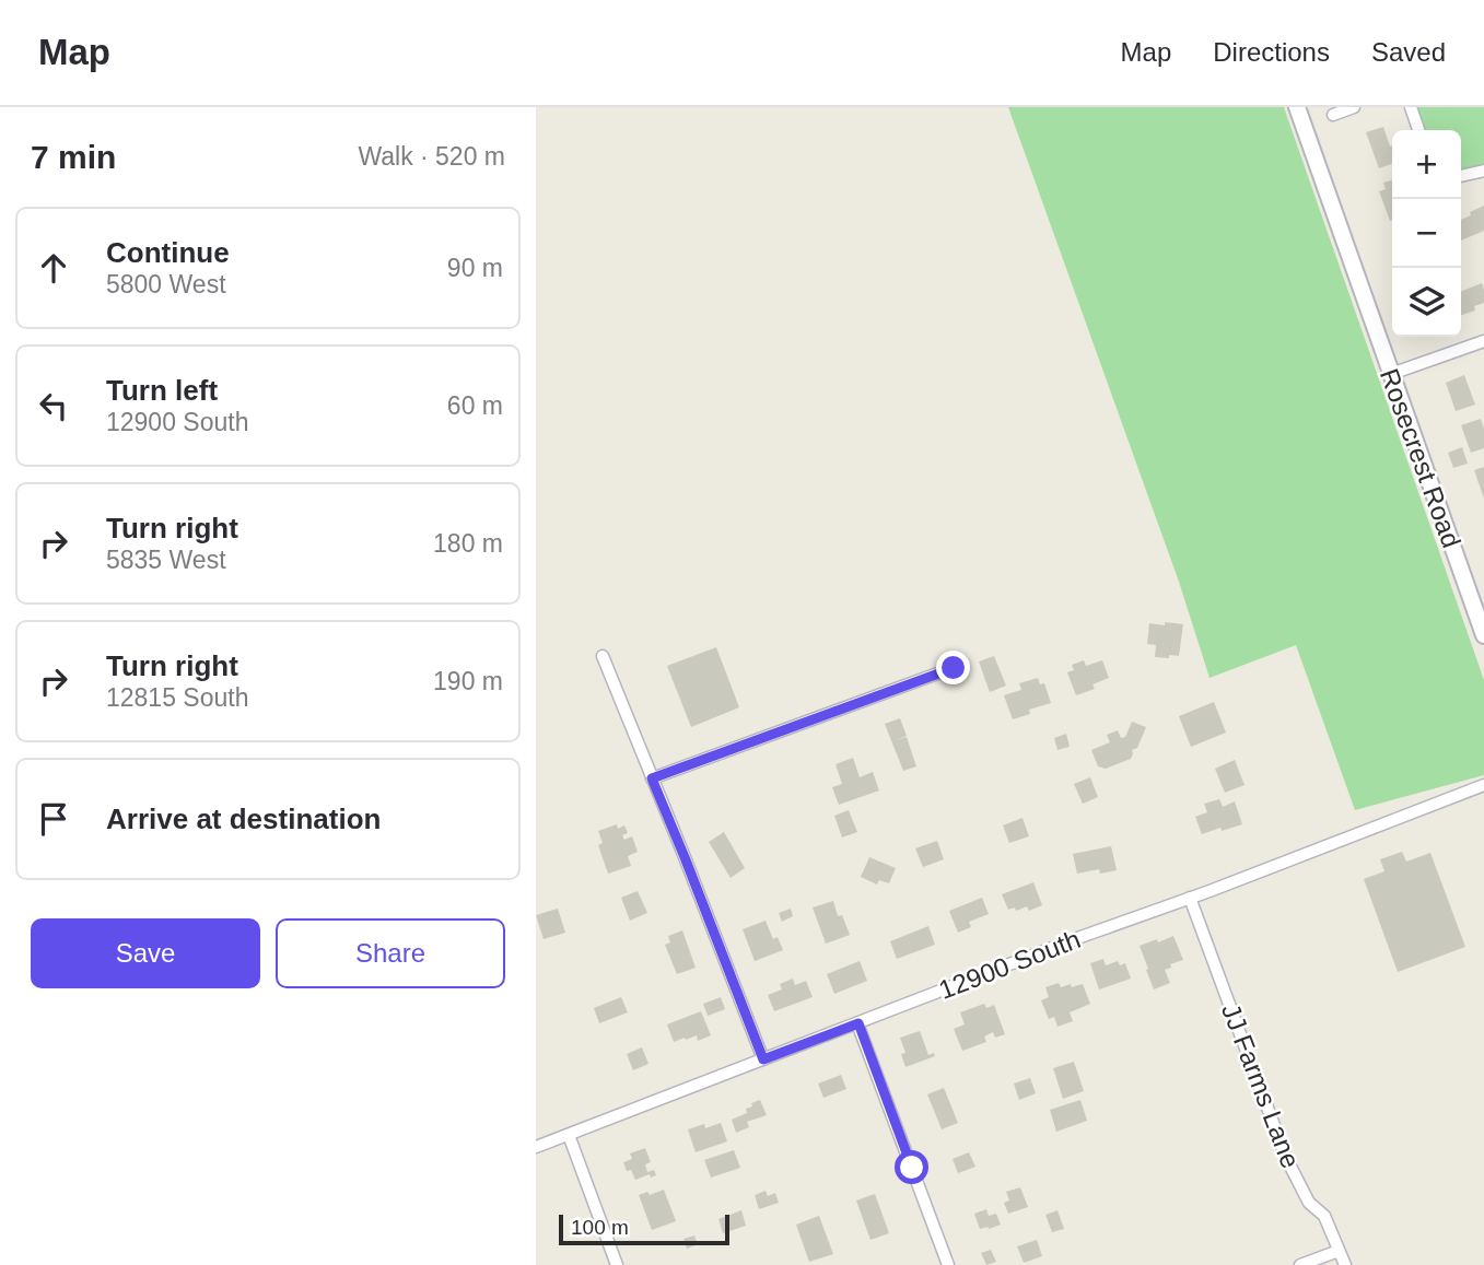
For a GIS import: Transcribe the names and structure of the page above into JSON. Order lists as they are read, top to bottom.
{
  "streets": {
    "main road": ["Rosecrest Road"],
    "street": ["12900 South", "JJ Farms Lane"]
  },
  "crossings": [
    ["12900 South", "JJ Farms Lane"]
  ],
  "scale_bar": "100 m",
  "page": {
    "header": "Map",
    "nav": ["Map", "Directions", "Saved"],
    "heading": ["7 min", "Walk · 520 m"],
    "map_buttons": ["+", "−"],
    "list": [
      ["Continue", "5800 West", "90 m"],
      ["Turn left", "12900 South", "60 m"],
      ["Turn right", "5835 West", "180 m"],
      ["Turn right", "12815 South", "190 m"],
      "Arrive at destination"
    ],
    "buttons": ["Save", "Share"],
    "scale": "100 m"
  }
}
